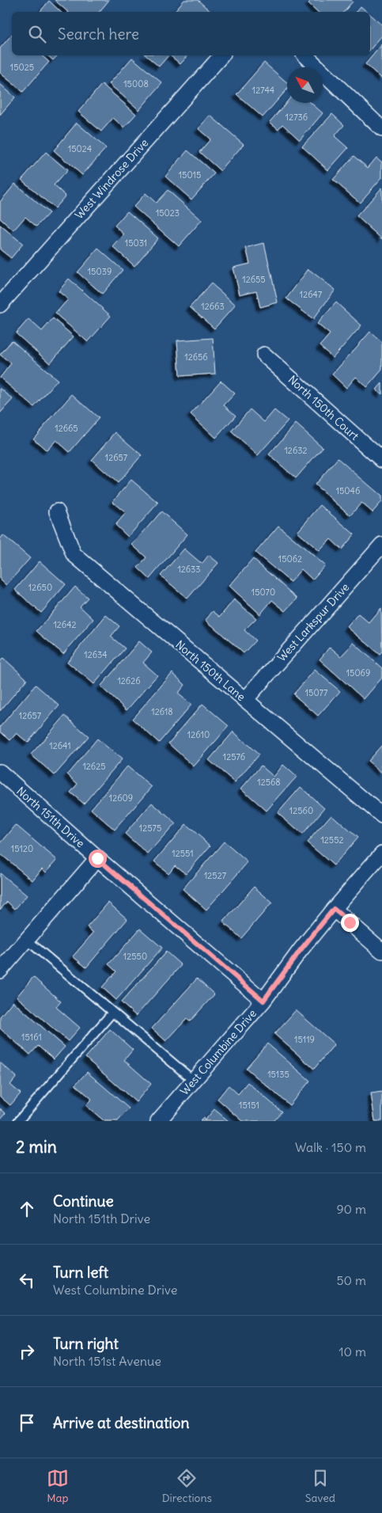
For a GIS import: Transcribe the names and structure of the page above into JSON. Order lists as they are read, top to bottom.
{
  "streets": {
    "street": [
      "West Windrose Drive",
      "North 150th Court",
      "West Larkspur Drive",
      "North 150th Lane",
      "North 151th Drive",
      "West Columbine Drive"
    ]
  },
  "crossings": [
    ["West Larkspur Drive", "North 150th Lane"],
    ["North 151th Drive", "West Columbine Drive"]
  ],
  "house_numbers": [
    "15025",
    "15008",
    "12744",
    "12736",
    "15024",
    "15015",
    "15023",
    "15031",
    "15039",
    "12655",
    "12647",
    "12663",
    "12656",
    "12665",
    "12632",
    "12657",
    "15046",
    "15062",
    "12633",
    "12650",
    "15070",
    "12642",
    "12634",
    "15069",
    "12626",
    "15077",
    "12618",
    "12657",
    "12610",
    "12641",
    "12576",
    "12625",
    "12568",
    "12609",
    "12560",
    "12575",
    "12552",
    "15120",
    "12551",
    "12527",
    "12550",
    "15161",
    "15119",
    "15135",
    "15151"
  ],
  "north": "top left",
  "page": {
    "search": "Search here",
    "heading": ["2 min", "Walk · 150 m"],
    "list": [
      ["Continue", "North 151th Drive", "90 m"],
      ["Turn left", "West Columbine Drive", "50 m"],
      ["Turn right", "North 151st Avenue", "10 m"],
      "Arrive at destination"
    ],
    "nav": ["Map", "Directions", "Saved"]
  }
}
